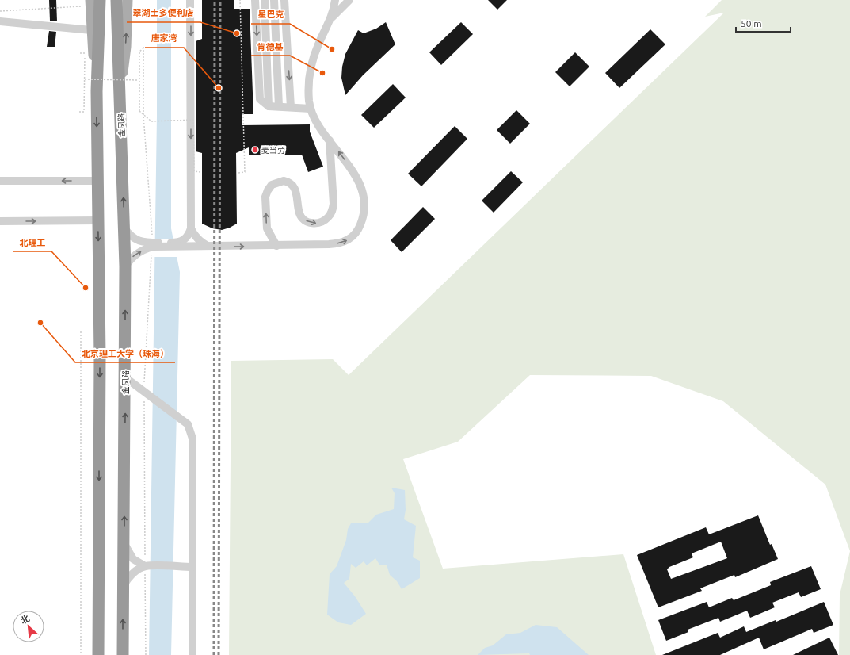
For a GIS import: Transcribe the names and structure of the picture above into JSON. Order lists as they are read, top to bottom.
{
  "streets": {
    "highway": ["金凤路"]
  },
  "places": [
    "翠湖士多便利店",
    "星巴克",
    "肯德基",
    "唐家湾",
    "麦当劳",
    "北理工",
    "北京理工大学（珠海）"
  ],
  "scale_bar": "50 m",
  "north": "top left"
}
